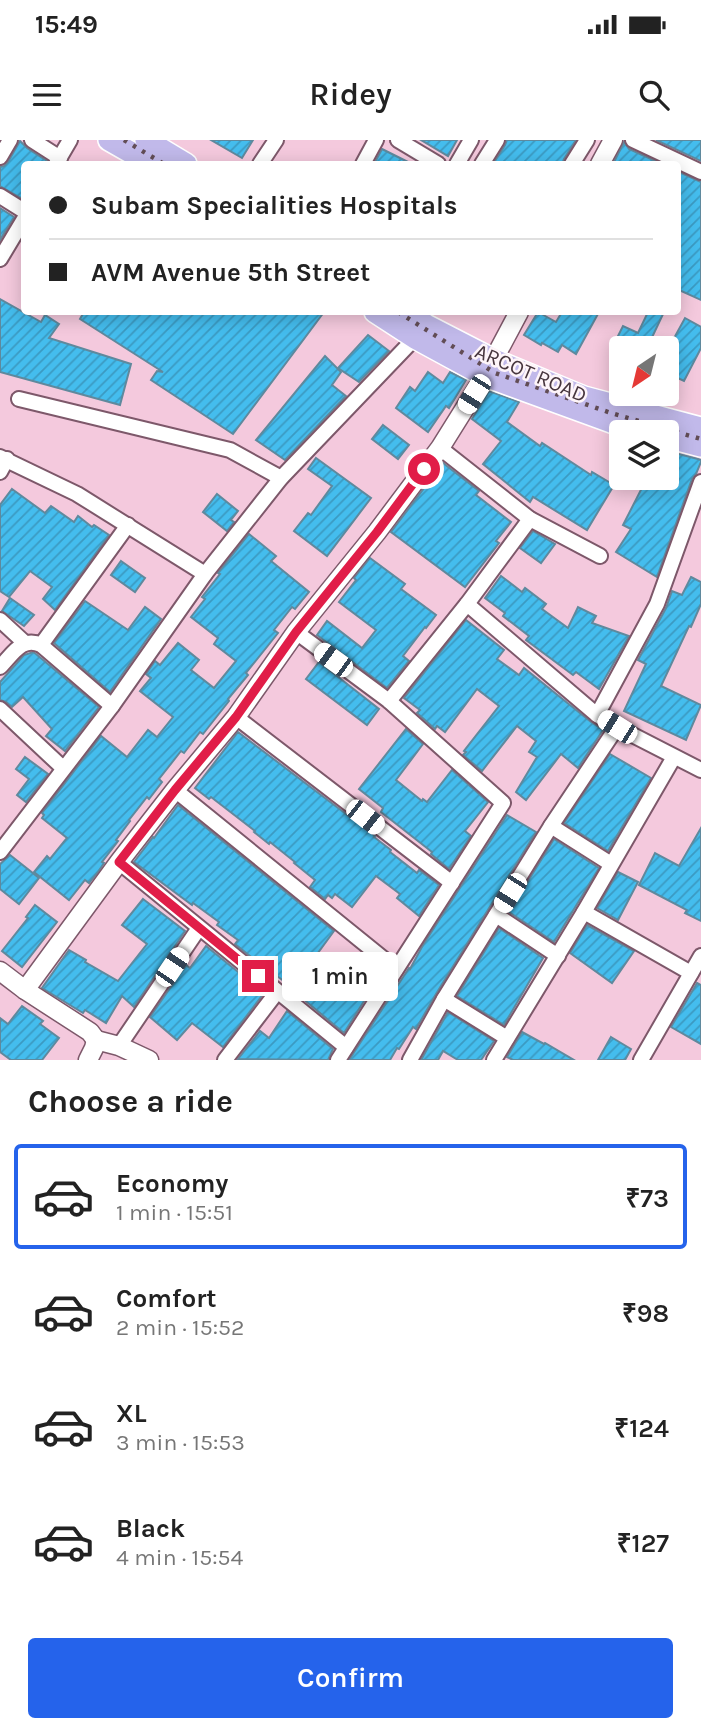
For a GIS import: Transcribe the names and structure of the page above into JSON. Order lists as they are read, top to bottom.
{
  "streets": {
    "main road": ["ARCOT ROAD"]
  },
  "north": "bottom left",
  "page": {
    "status": "15:49",
    "header": "Ridey",
    "banner": ["Subam Specialities Hospitals", "AVM Avenue 5th Street"],
    "bubble": "1 min",
    "heading": "Choose a ride",
    "list": [
      {
        "name": "Economy",
        "note": "1 min · 15:51",
        "value": "₹73"
      },
      {
        "name": "Comfort",
        "note": "2 min · 15:52",
        "value": "₹98"
      },
      {
        "name": "XL",
        "note": "3 min · 15:53",
        "value": "₹124"
      },
      {
        "name": "Black",
        "note": "4 min · 15:54",
        "value": "₹127"
      }
    ],
    "buttons": "Confirm"
  }
}
